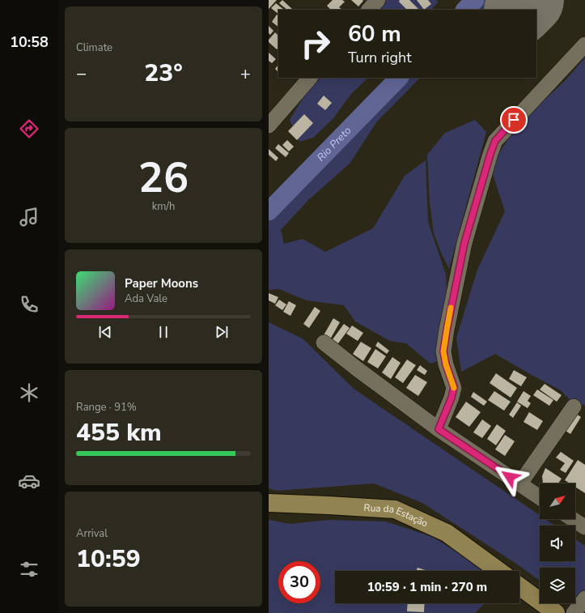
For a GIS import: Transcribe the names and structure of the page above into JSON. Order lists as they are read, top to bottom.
{
  "streets": {
    "main road": ["Rua da Estação"]
  },
  "water": ["Rio Preto"],
  "north": "top right",
  "page": {
    "tabs": "10:58",
    "tile": [
      "Climate",
      ["26", "km/h"],
      ["Range · 91%", "455 km"],
      ["Arrival", "10:59"]
    ],
    "turn": ["60 m", "Turn right"],
    "heat": ["−", "23°", "+"],
    "song": ["Paper Moons", "Ada Vale"],
    "limit": "30",
    "trip": "10:59 · 1 min · 270 m"
  }
}
